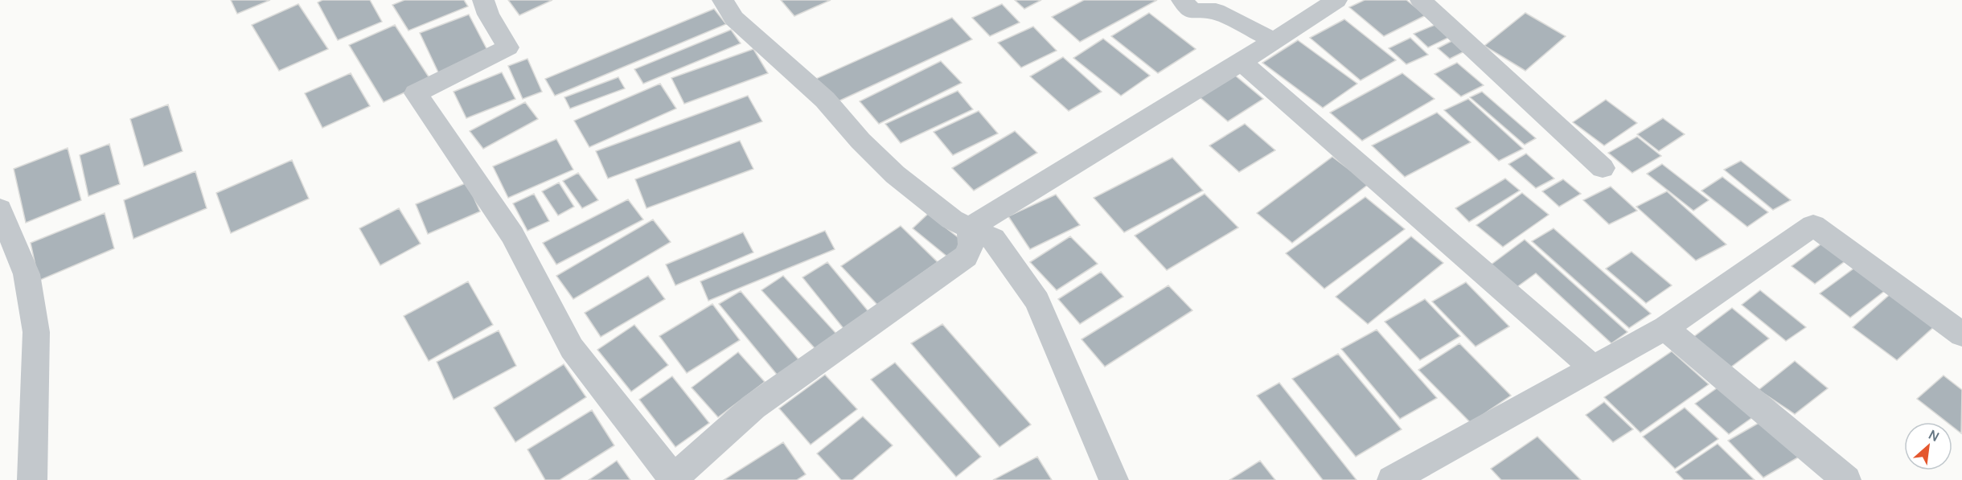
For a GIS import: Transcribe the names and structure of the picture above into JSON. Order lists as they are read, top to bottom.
{
  "north": "top right"
}
